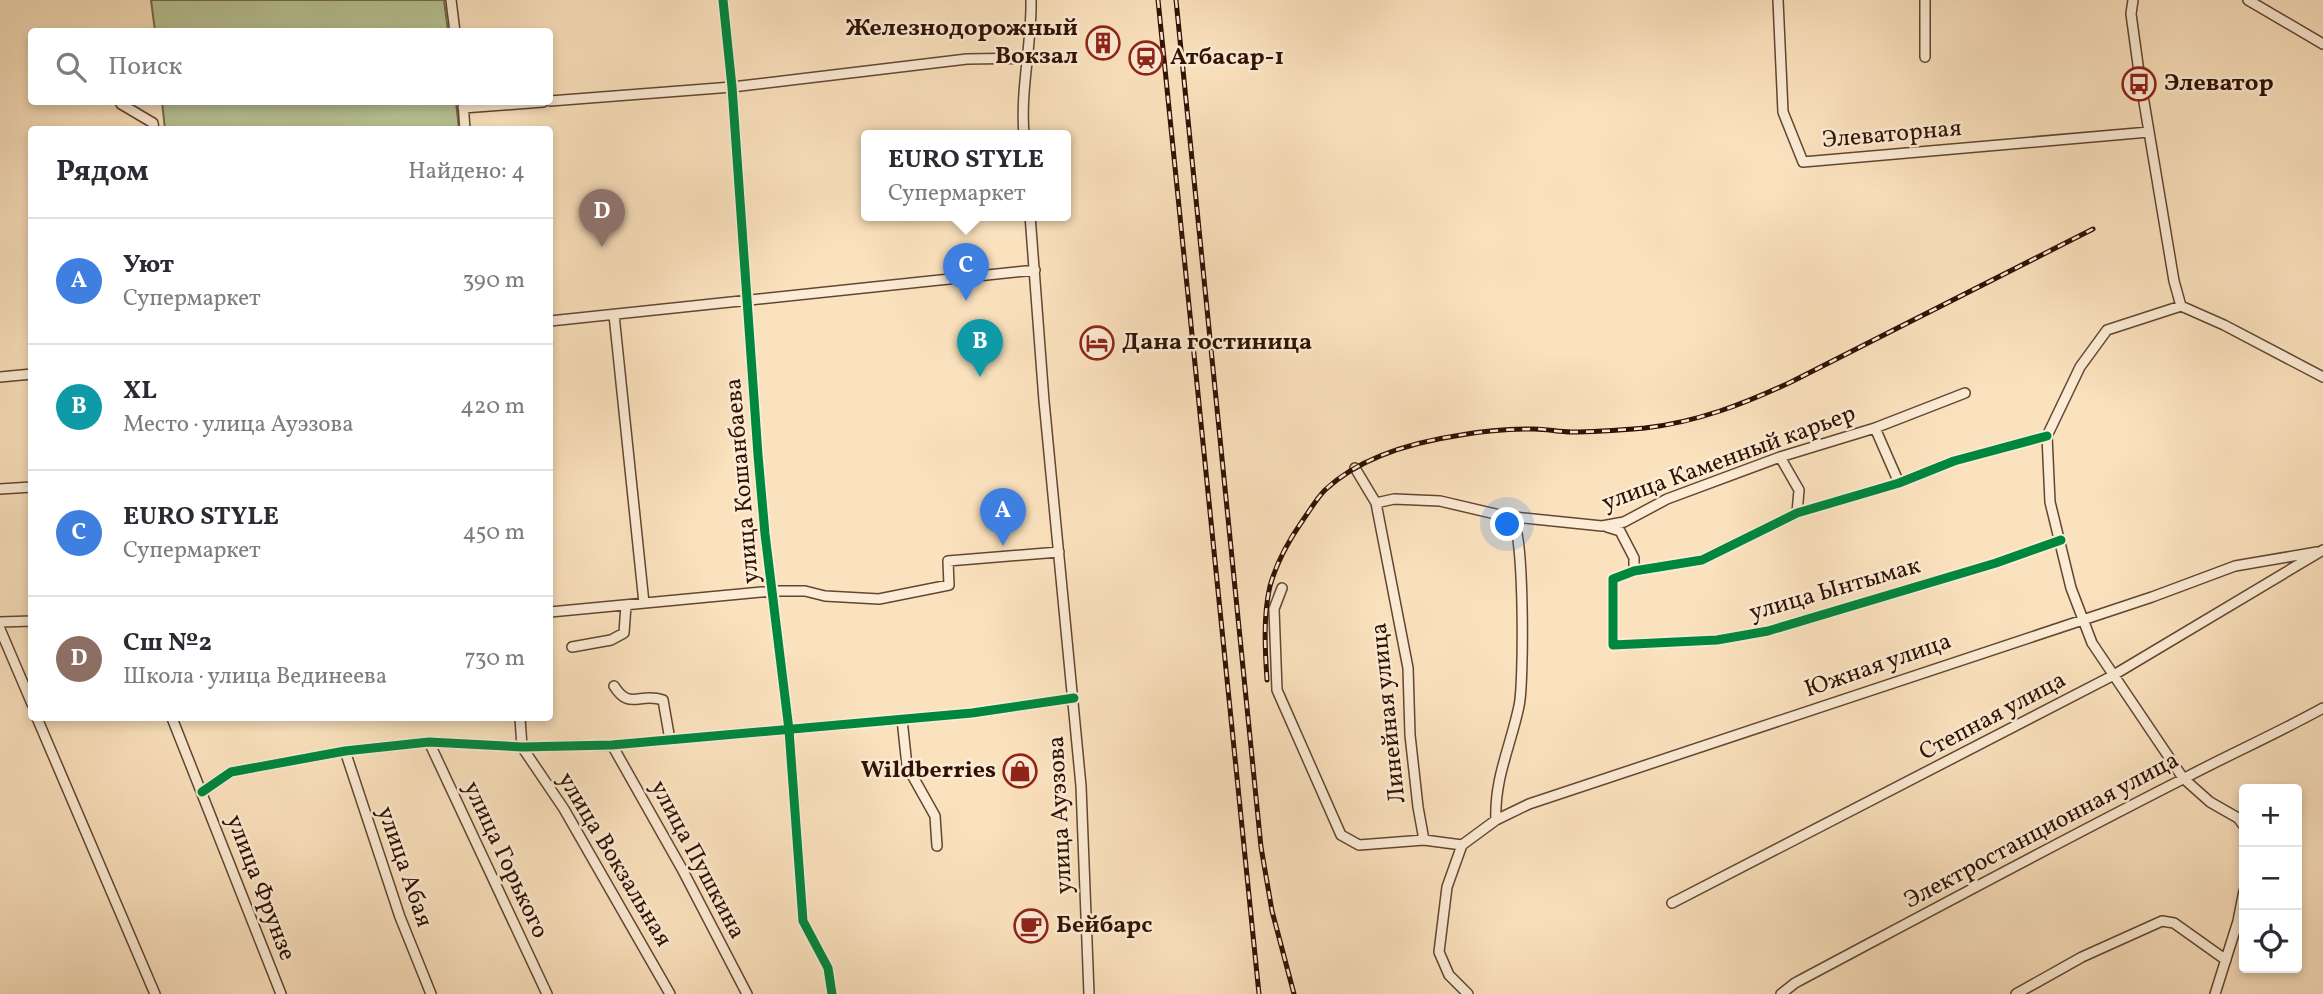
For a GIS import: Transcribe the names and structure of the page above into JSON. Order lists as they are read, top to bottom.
{
  "streets": {
    "street": [
      "Элеваторная",
      "улица Каменный карьер",
      "улица Кошанбаева",
      "улица Ынтымак",
      "Южная улица",
      "Линейная улица",
      "Степная улица",
      "улица Ауэзова",
      "Электростанционная улица",
      "улица Горького",
      "улица Вокзальная",
      "улица Пушкина",
      "улица Абая",
      "улица Фрунзе"
    ]
  },
  "crossings": [
    ["улица Каменный карьер", "Линейная улица"],
    ["Южная улица", "Степная улица"]
  ],
  "places": {
    "building": ["Железнодорожный Вокзал"],
    "station": ["Атбасар-1"],
    "bus stop": ["Элеватор"],
    "hotel": ["Дана гостиница"],
    "shop": ["Wildberries"],
    "cafe": ["Бейбарс"]
  },
  "page": {
    "search": "Поиск",
    "heading": ["Рядом", "Найдено: 4"],
    "popup": ["EURO STYLE", "Супермаркет"],
    "pins": [
      "D",
      "C",
      "B",
      "A"
    ],
    "list": [
      {
        "mark": "A",
        "name": "Уют",
        "note": "Супермаркет",
        "value": "390 m"
      },
      {
        "mark": "B",
        "name": "XL",
        "note": "Место · улица Ауэзова",
        "value": "420 m"
      },
      {
        "mark": "C",
        "name": "EURO STYLE",
        "note": "Супермаркет",
        "value": "450 m"
      },
      {
        "mark": "D",
        "name": "Сш №2",
        "note": "Школа · улица Вединеева",
        "value": "730 m"
      }
    ],
    "map_buttons": ["+", "−"]
  }
}
